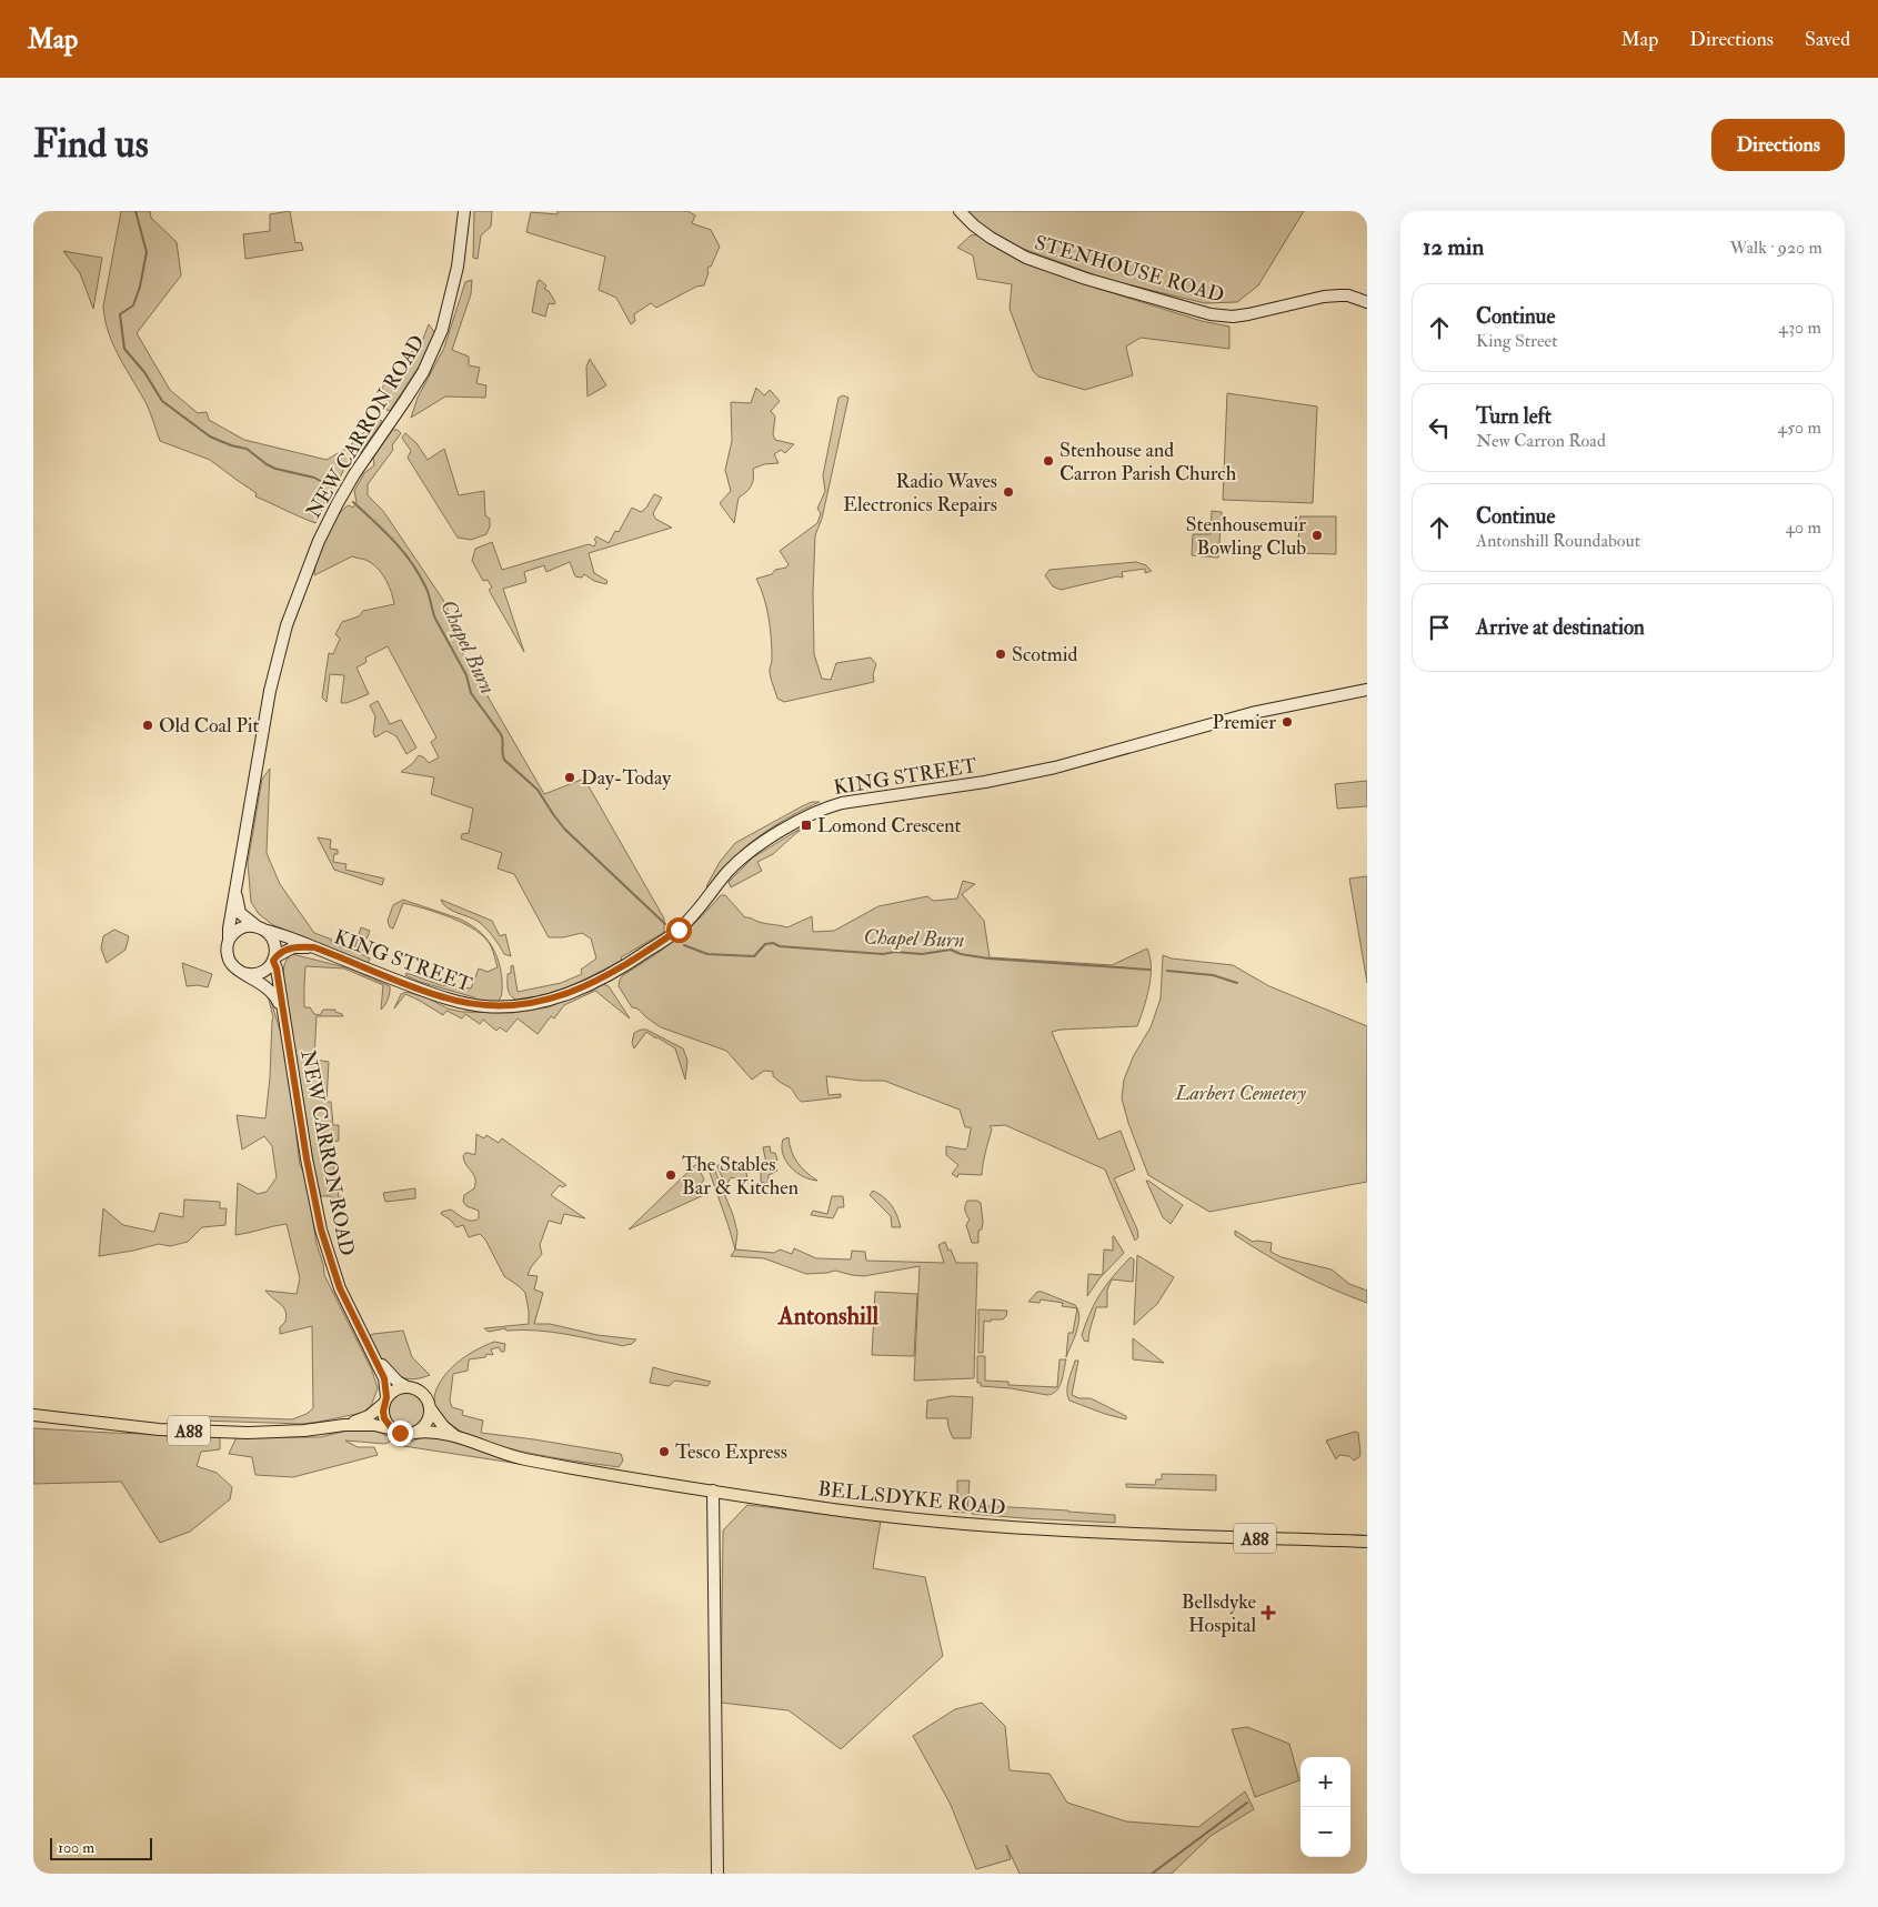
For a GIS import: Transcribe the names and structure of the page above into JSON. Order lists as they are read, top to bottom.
{
  "streets": {
    "main road": [
      "STENHOUSE ROAD",
      "NEW CARRON ROAD",
      "KING STREET",
      "A88",
      "BELLSDYKE ROAD"
    ]
  },
  "crossings": [
    ["NEW CARRON ROAD", "KING STREET"],
    ["NEW CARRON ROAD", "A88"],
    ["NEW CARRON ROAD", "BELLSDYKE ROAD"],
    ["A88", "BELLSDYKE ROAD"]
  ],
  "districts": ["Antonshill"],
  "water": ["Chapel Burn"],
  "parks": ["Larbert Cemetery"],
  "places": {
    "other": [
      "Stenhouse and Carron Parish Church",
      "Radio Waves Electronics Repairs",
      "Stenhousemuir Bowling Club",
      "Scotmid",
      "Premier",
      "Old Coal Pit",
      "Day-Today",
      "The Stables Bar & Kitchen",
      "Tesco Express"
    ],
    "transit": ["Lomond Crescent"],
    "health": ["Bellsdyke Hospital"]
  },
  "scale_bar": "100 m",
  "page": {
    "header": "Map",
    "nav": ["Map", "Directions", "Saved"],
    "buttons": "Directions",
    "title": "Find us",
    "heading": ["12 min", "Walk · 920 m"],
    "list": [
      ["Continue", "King Street", "430 m"],
      ["Turn left", "New Carron Road", "450 m"],
      ["Continue", "Antonshill Roundabout", "40 m"],
      "Arrive at destination"
    ],
    "map_buttons": ["+", "−"],
    "scale": "100 m"
  }
}
